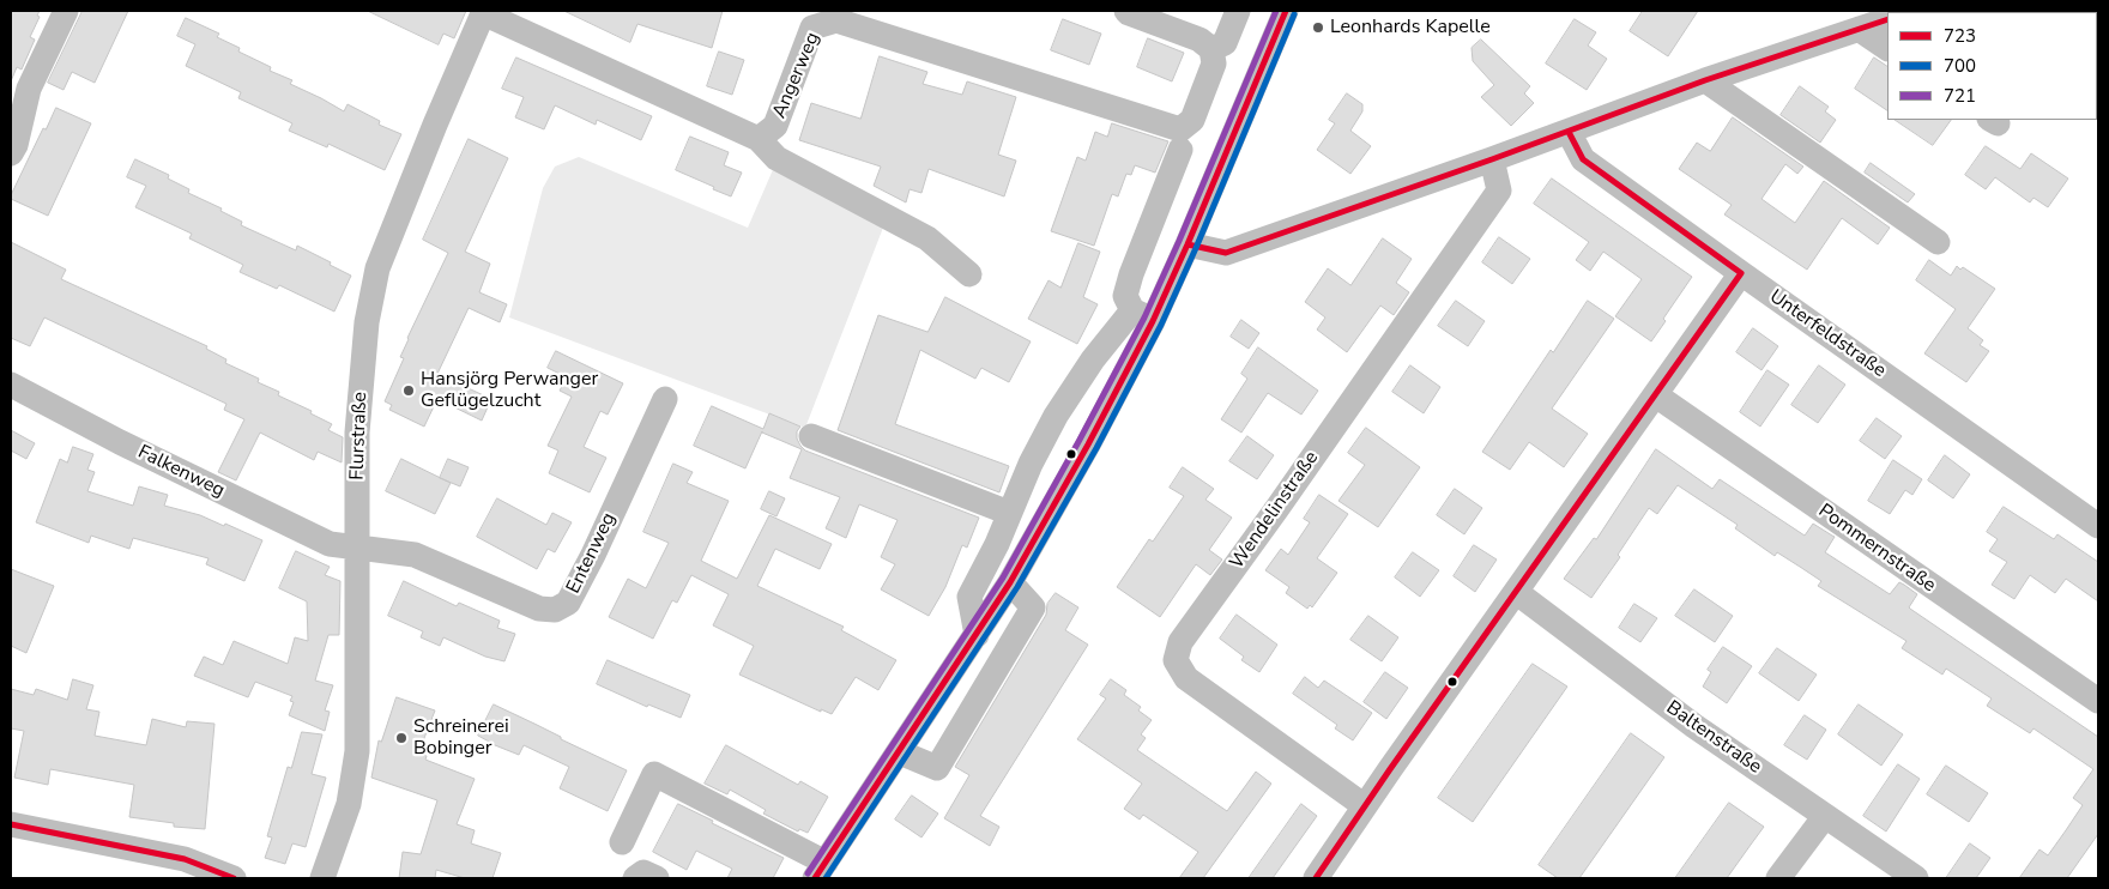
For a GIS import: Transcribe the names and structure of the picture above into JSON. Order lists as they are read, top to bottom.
{
  "streets": {
    "street": [
      "Angerweg",
      "Unterfeldstraße",
      "Flurstraße",
      "Falkenweg",
      "Wendelinstraße",
      "Pommernstraße",
      "Entenweg",
      "Baltenstraße"
    ]
  },
  "crossings": [
    ["Angerweg", "Flurstraße"],
    ["Flurstraße", "Falkenweg"],
    ["Flurstraße", "Entenweg"],
    ["Falkenweg", "Entenweg"]
  ],
  "places": ["Leonhards Kapelle", "Hansjörg Perwanger Geflügelzucht", "Schreinerei Bobinger"],
  "lines": ["transit line 723", "transit line 721", "transit line 700"],
  "legend": ["723", "700", "721"]
}
